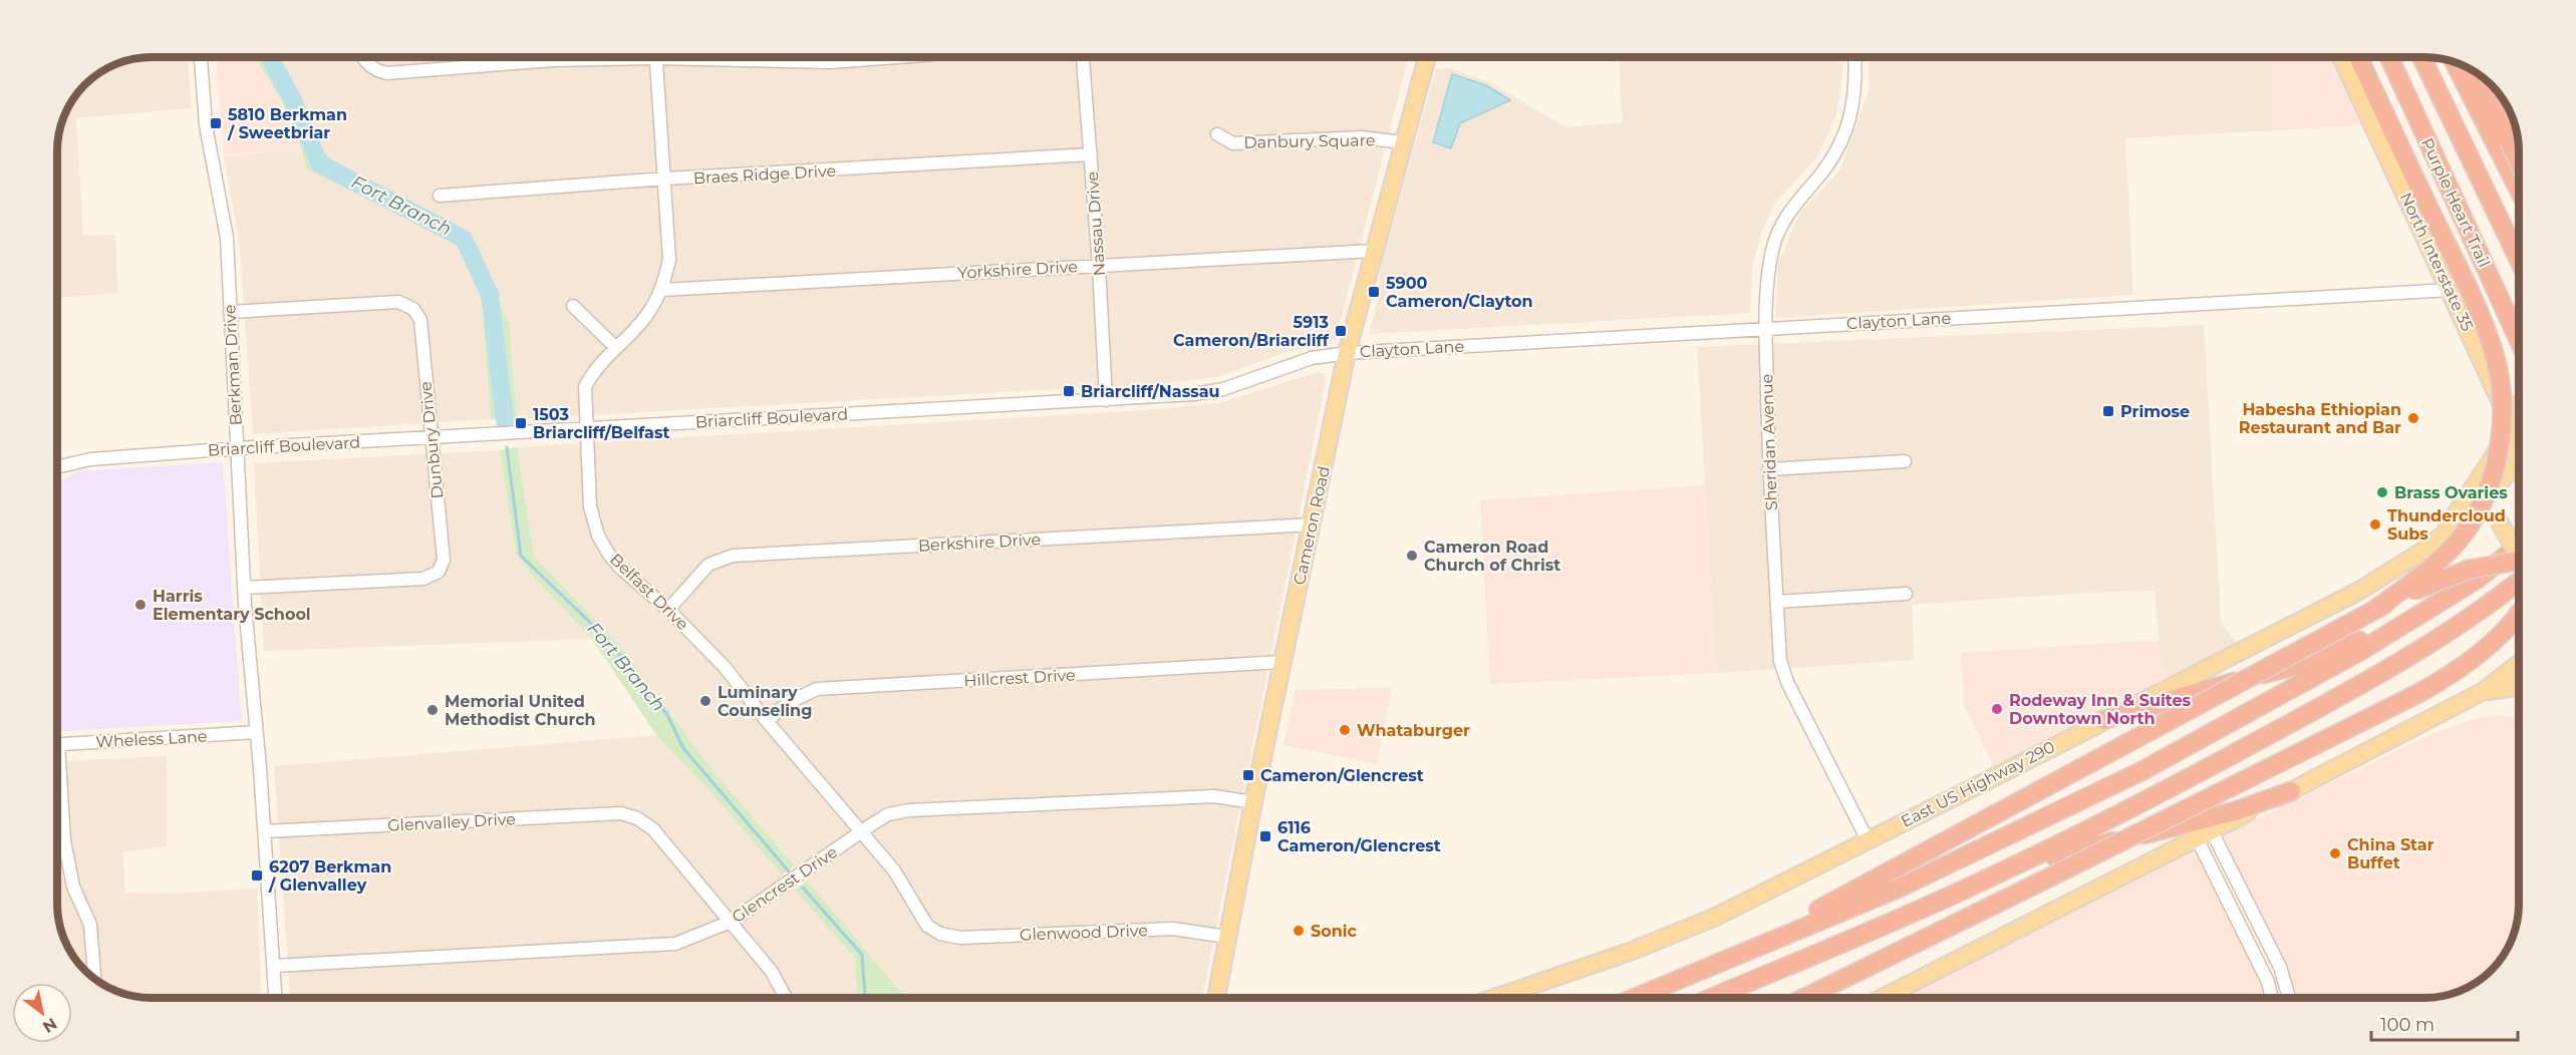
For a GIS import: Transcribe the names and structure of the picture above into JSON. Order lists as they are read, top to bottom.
{
  "streets": {
    "highway": ["Purple Heart Trail"],
    "main road": ["North Interstate 35", "Cameron Road", "East US Highway 290"],
    "street": [
      "Danbury Square",
      "Braes Ridge Drive",
      "Nassau Drive",
      "Yorkshire Drive",
      "Clayton Lane",
      "Berkman Drive",
      "Briarcliff Boulevard",
      "Dunbury Drive",
      "Sheridan Avenue",
      "Berkshire Drive",
      "Belfast Drive",
      "Hillcrest Drive",
      "Wheless Lane",
      "Glenvalley Drive",
      "Glencrest Drive",
      "Glenwood Drive"
    ]
  },
  "crossings": [
    ["Danbury Square", "Cameron Road"],
    ["Braes Ridge Drive", "Nassau Drive"],
    ["Braes Ridge Drive", "Belfast Drive"],
    ["Nassau Drive", "Yorkshire Drive"],
    ["Nassau Drive", "Briarcliff Boulevard"],
    ["North Interstate 35", "Clayton Lane"],
    ["Yorkshire Drive", "Cameron Road"],
    ["Yorkshire Drive", "Belfast Drive"],
    ["Clayton Lane", "Briarcliff Boulevard"],
    ["Clayton Lane", "Sheridan Avenue"],
    ["Clayton Lane", "Cameron Road"],
    ["Berkman Drive", "Briarcliff Boulevard"],
    ["Berkman Drive", "Dunbury Drive"],
    ["Berkman Drive", "Wheless Lane"],
    ["Berkman Drive", "Glenvalley Drive"],
    ["Berkman Drive", "Glencrest Drive"],
    ["Briarcliff Boulevard", "Dunbury Drive"],
    ["Briarcliff Boulevard", "Cameron Road"],
    ["Briarcliff Boulevard", "Belfast Drive"],
    ["Sheridan Avenue", "East US Highway 290"],
    ["Cameron Road", "Berkshire Drive"],
    ["Cameron Road", "Hillcrest Drive"],
    ["Cameron Road", "Glencrest Drive"],
    ["Cameron Road", "Glenwood Drive"],
    ["Berkshire Drive", "Belfast Drive"],
    ["Belfast Drive", "Hillcrest Drive"],
    ["Belfast Drive", "Glencrest Drive"],
    ["Belfast Drive", "Glenwood Drive"],
    ["Glenvalley Drive", "Glencrest Drive"]
  ],
  "water": ["Fort Branch"],
  "places": {
    "transit": [
      "5810 Berkman / Sweetbriar",
      "5900 Cameron/Clayton",
      "5913 Cameron/Briarcliff",
      "Briarcliff/Nassau",
      "Primose",
      "1503 Briarcliff/Belfast",
      "Cameron/Glencrest",
      "6116 Cameron/Glencrest",
      "6207 Berkman / Glenvalley"
    ],
    "other": [
      "Habesha Ethiopian Restaurant and Bar",
      "Brass Ovaries",
      "Thundercloud Subs",
      "Cameron Road Church of Christ",
      "Harris Elementary School",
      "Luminary Counseling",
      "Rodeway Inn & Suites Downtown North",
      "Memorial United Methodist Church",
      "Whataburger",
      "China Star Buffet",
      "Sonic"
    ]
  },
  "scale_bar": "100 m",
  "north": "bottom right"
}
